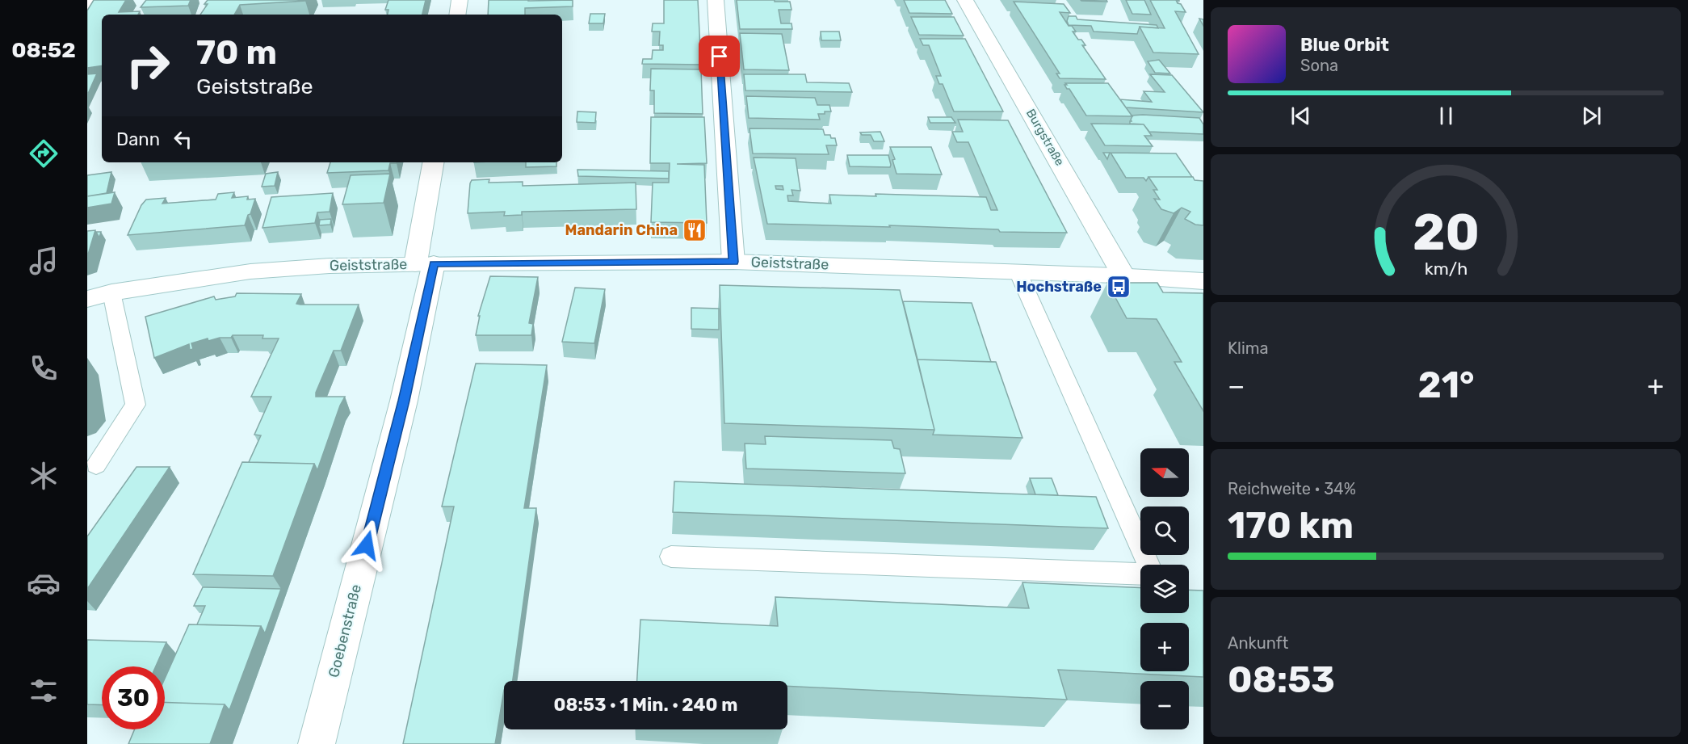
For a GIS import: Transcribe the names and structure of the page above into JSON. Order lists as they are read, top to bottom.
{
  "streets": {
    "street": ["Burgstraße", "Geiststraße", "Goebenstraße"]
  },
  "crossings": [
    ["Burgstraße", "Geiststraße"],
    ["Geiststraße", "Goebenstraße"]
  ],
  "places": {
    "restaurant": ["Mandarin China"],
    "bus stop": ["Hochstraße"]
  },
  "north": "left",
  "page": {
    "tabs": "08:52",
    "turn": ["70 m", "Geiststraße"],
    "song": ["Blue Orbit", "Sona"],
    "then": "Dann",
    "tile": [
      "Klima",
      ["Reichweite · 34%", "170 km"],
      ["Ankunft", "08:53"]
    ],
    "heat": ["−", "21°", "+"],
    "map_buttons": ["+", "−"],
    "limit": "30",
    "trip": "08:53 · 1 Min. · 240 m",
    "gauge": ["20", "km/h"]
  }
}
